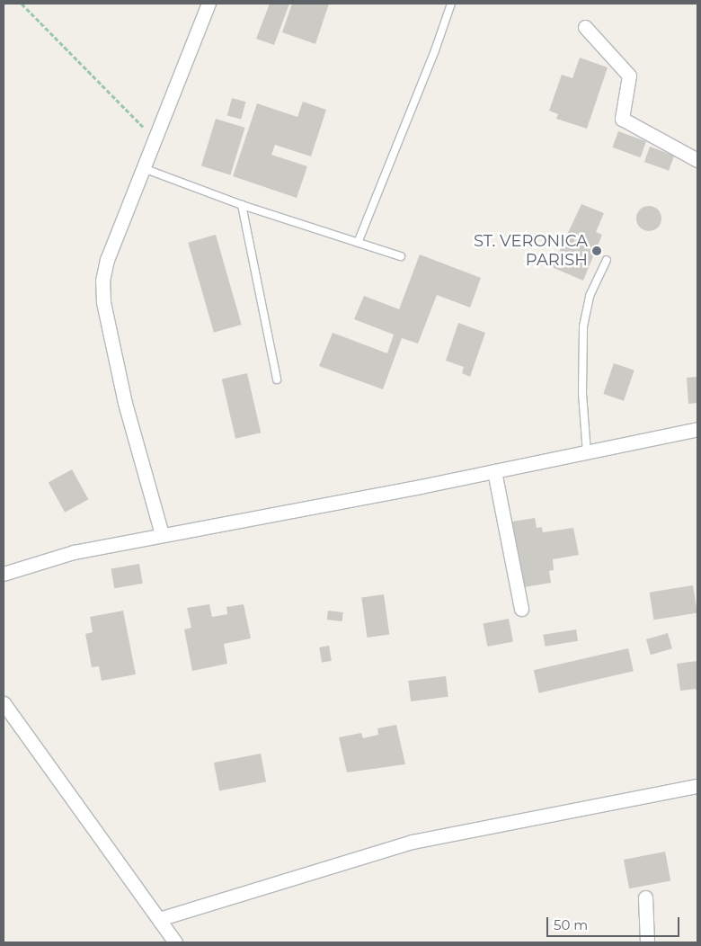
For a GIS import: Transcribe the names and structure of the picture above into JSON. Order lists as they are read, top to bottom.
{
  "places": ["ST. VERONICA PARISH"],
  "scale_bar": "50 m"
}
